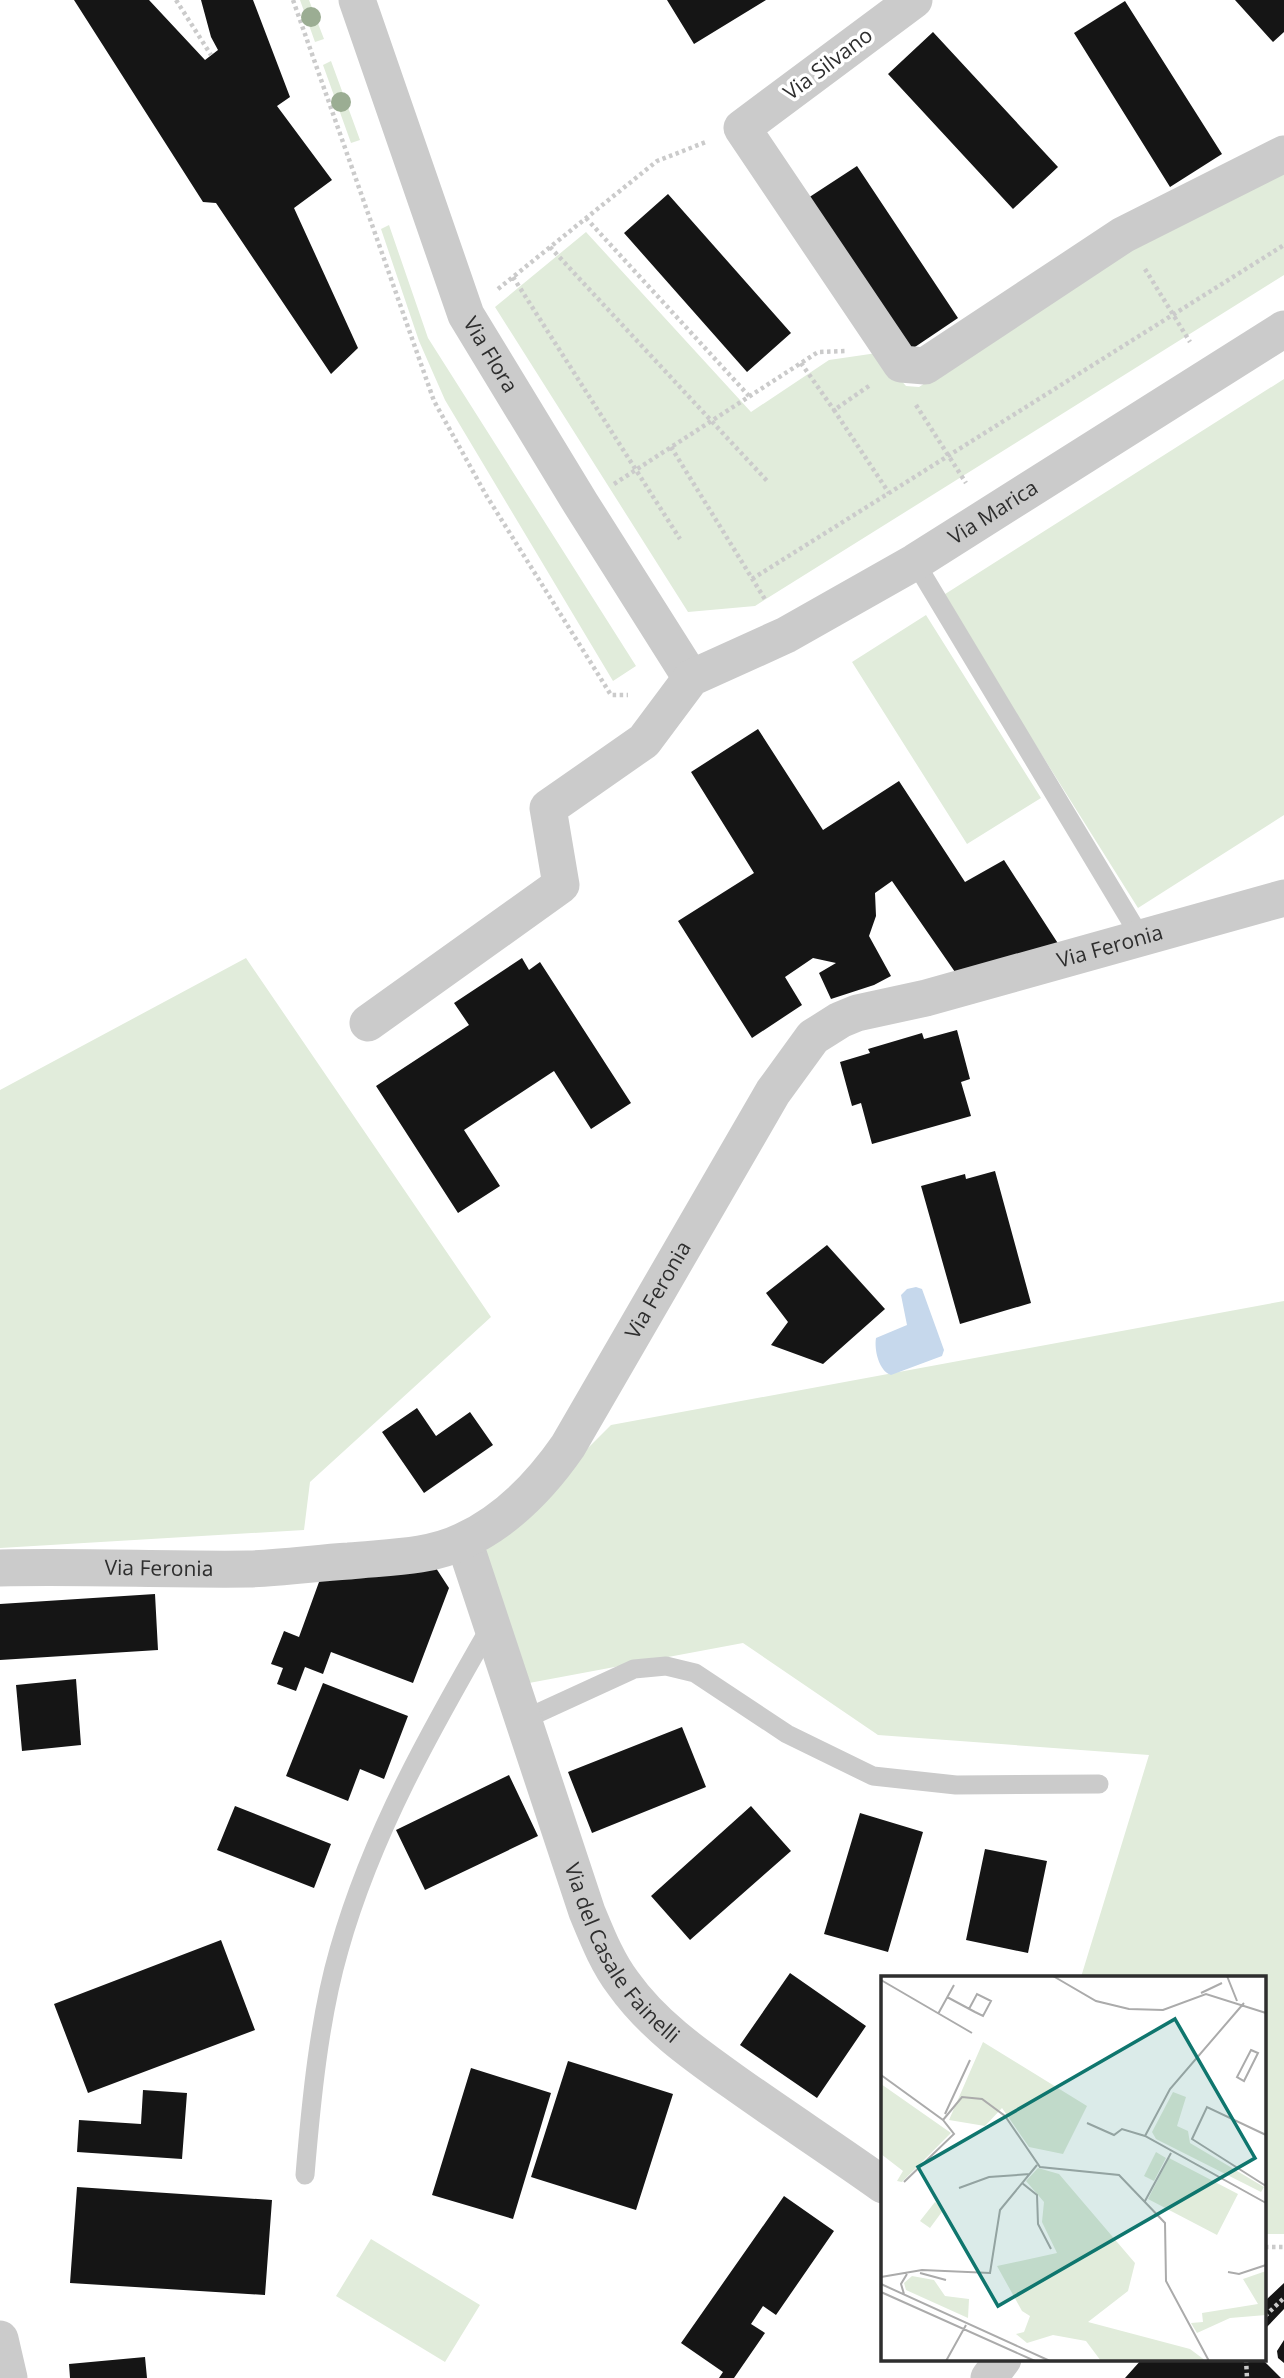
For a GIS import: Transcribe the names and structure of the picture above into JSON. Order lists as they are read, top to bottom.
{
  "streets": {
    "street": [
      "Via Silvano",
      "Via Flora",
      "Via Marica",
      "Via Feronia",
      "Via del Casale Fainelli"
    ]
  },
  "crossings": [
    ["Via Flora", "Via Marica"],
    ["Via Feronia", "Via del Casale Fainelli"]
  ]
}
